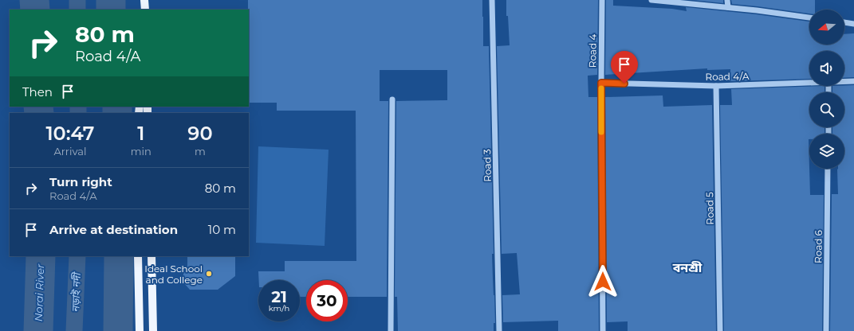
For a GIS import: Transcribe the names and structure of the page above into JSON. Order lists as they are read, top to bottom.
{
  "streets": {
    "street": [
      "Road 4",
      "Road 4/A",
      "Road 3",
      "Road 5",
      "Road 6"
    ]
  },
  "crossings": [
    ["Road 4", "Road 4/A"],
    ["Road 4/A", "Road 5"]
  ],
  "districts": ["বনশ্রী"],
  "water": ["Norai River", "নড়াই নদী"],
  "places": ["Ideal School and College"],
  "north": "left",
  "page": {
    "turn": ["80 m", "Road 4/A"],
    "then": "Then",
    "eta": [
      "10:47",
      "Arrival",
      "1",
      "min",
      "90",
      "m"
    ],
    "list": [
      {
        "name": "Turn right",
        "note": "Road 4/A",
        "value": "80 m"
      },
      {
        "name": "Arrive at destination",
        "value": "10 m"
      }
    ],
    "speed": "21 km/h",
    "limit": "30"
  }
}
